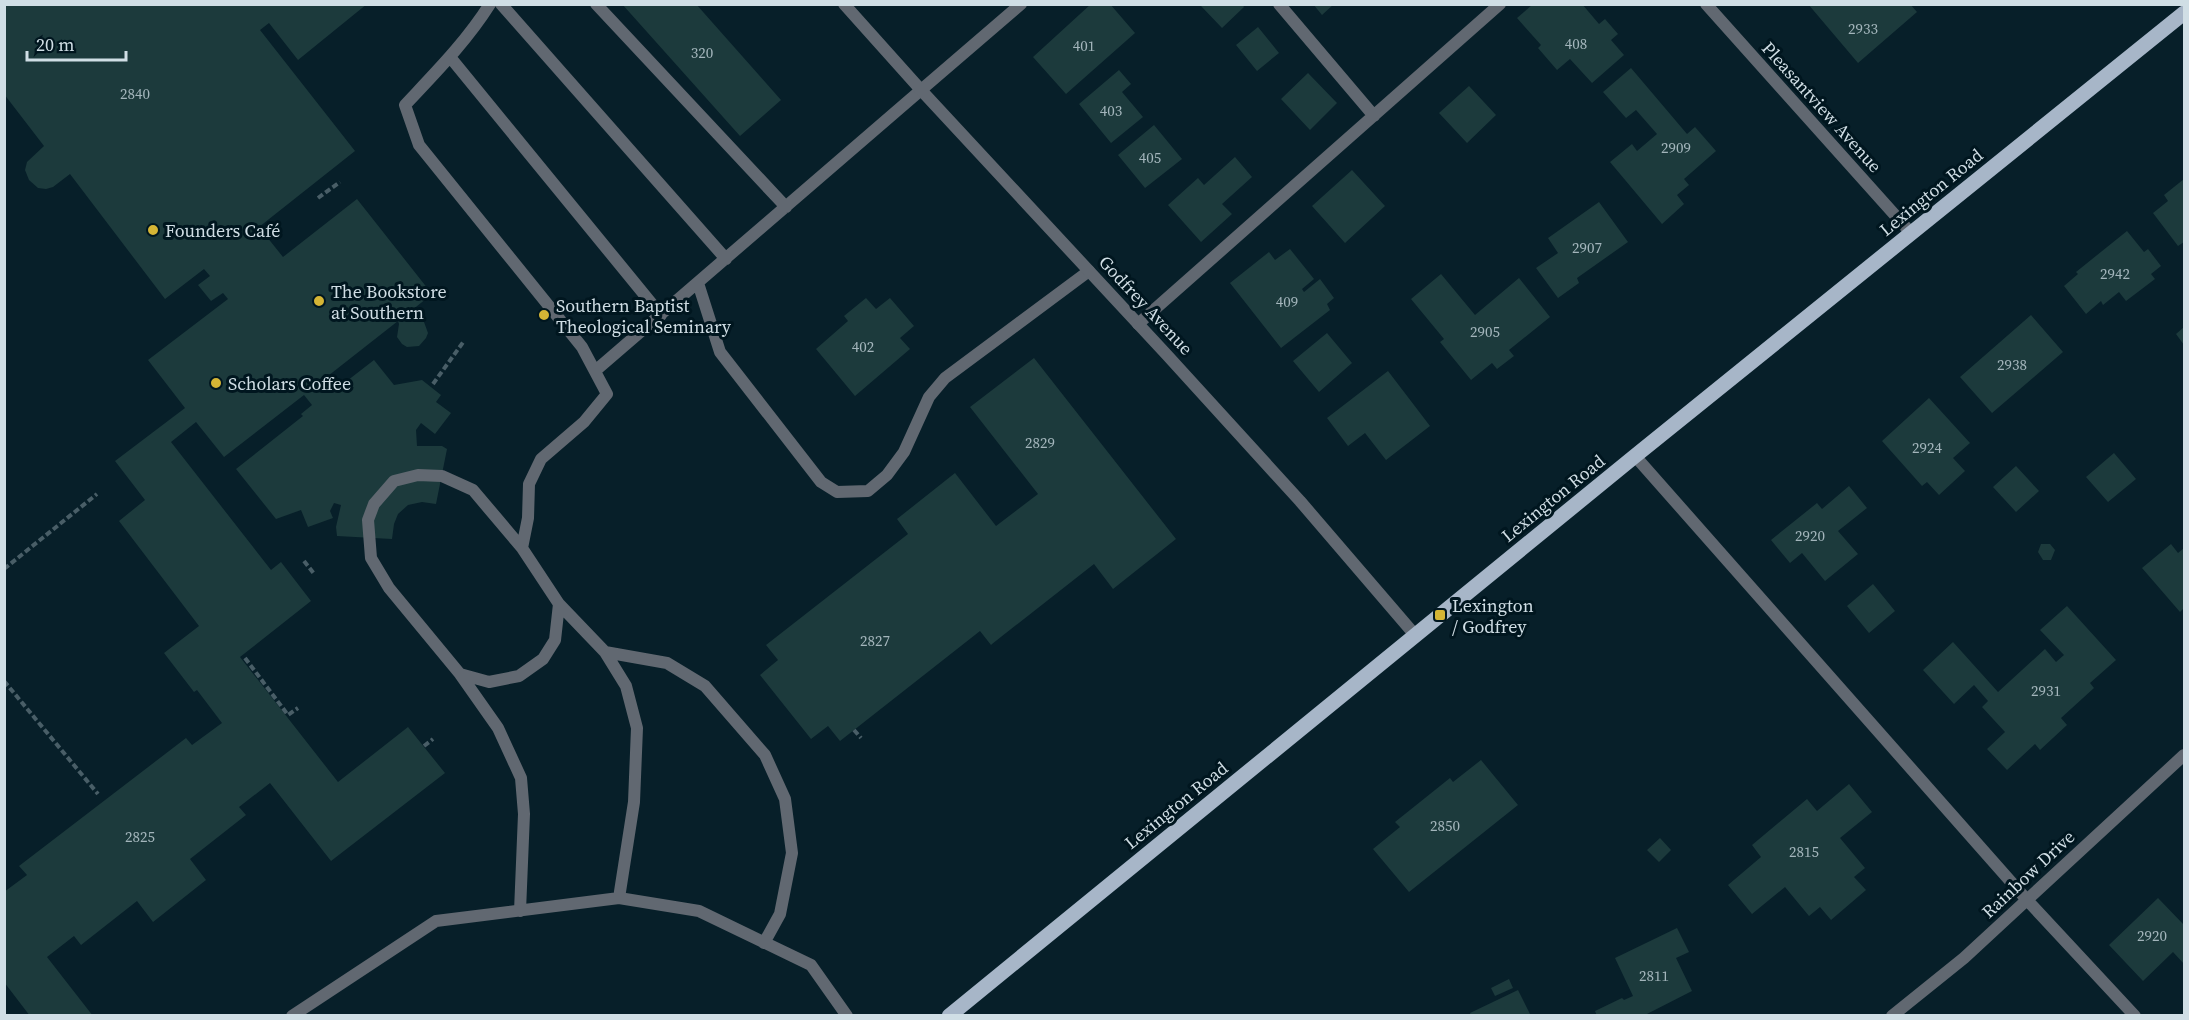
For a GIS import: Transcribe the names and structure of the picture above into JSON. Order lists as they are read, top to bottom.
{
  "streets": {
    "main road": ["Lexington Road"],
    "street": ["Pleasantview Avenue", "Godfrey Avenue", "Rainbow Drive"]
  },
  "crossings": [
    ["Pleasantview Avenue", "Lexington Road"],
    ["Lexington Road", "Godfrey Avenue"]
  ],
  "places": {
    "other": [
      "Founders Café",
      "The Bookstore at Southern",
      "Southern Baptist Theological Seminary",
      "Scholars Coffee"
    ],
    "transit": ["Lexington / Godfrey"]
  },
  "house_numbers": [
    "2933",
    "408",
    "401",
    "320",
    "2840",
    "403",
    "2909",
    "405",
    "2907",
    "2942",
    "409",
    "2905",
    "402",
    "2938",
    "2829",
    "2924",
    "2920",
    "2827",
    "2931",
    "2850",
    "2825",
    "2815",
    "2920",
    "2811"
  ],
  "scale_bar": "20 m"
}
